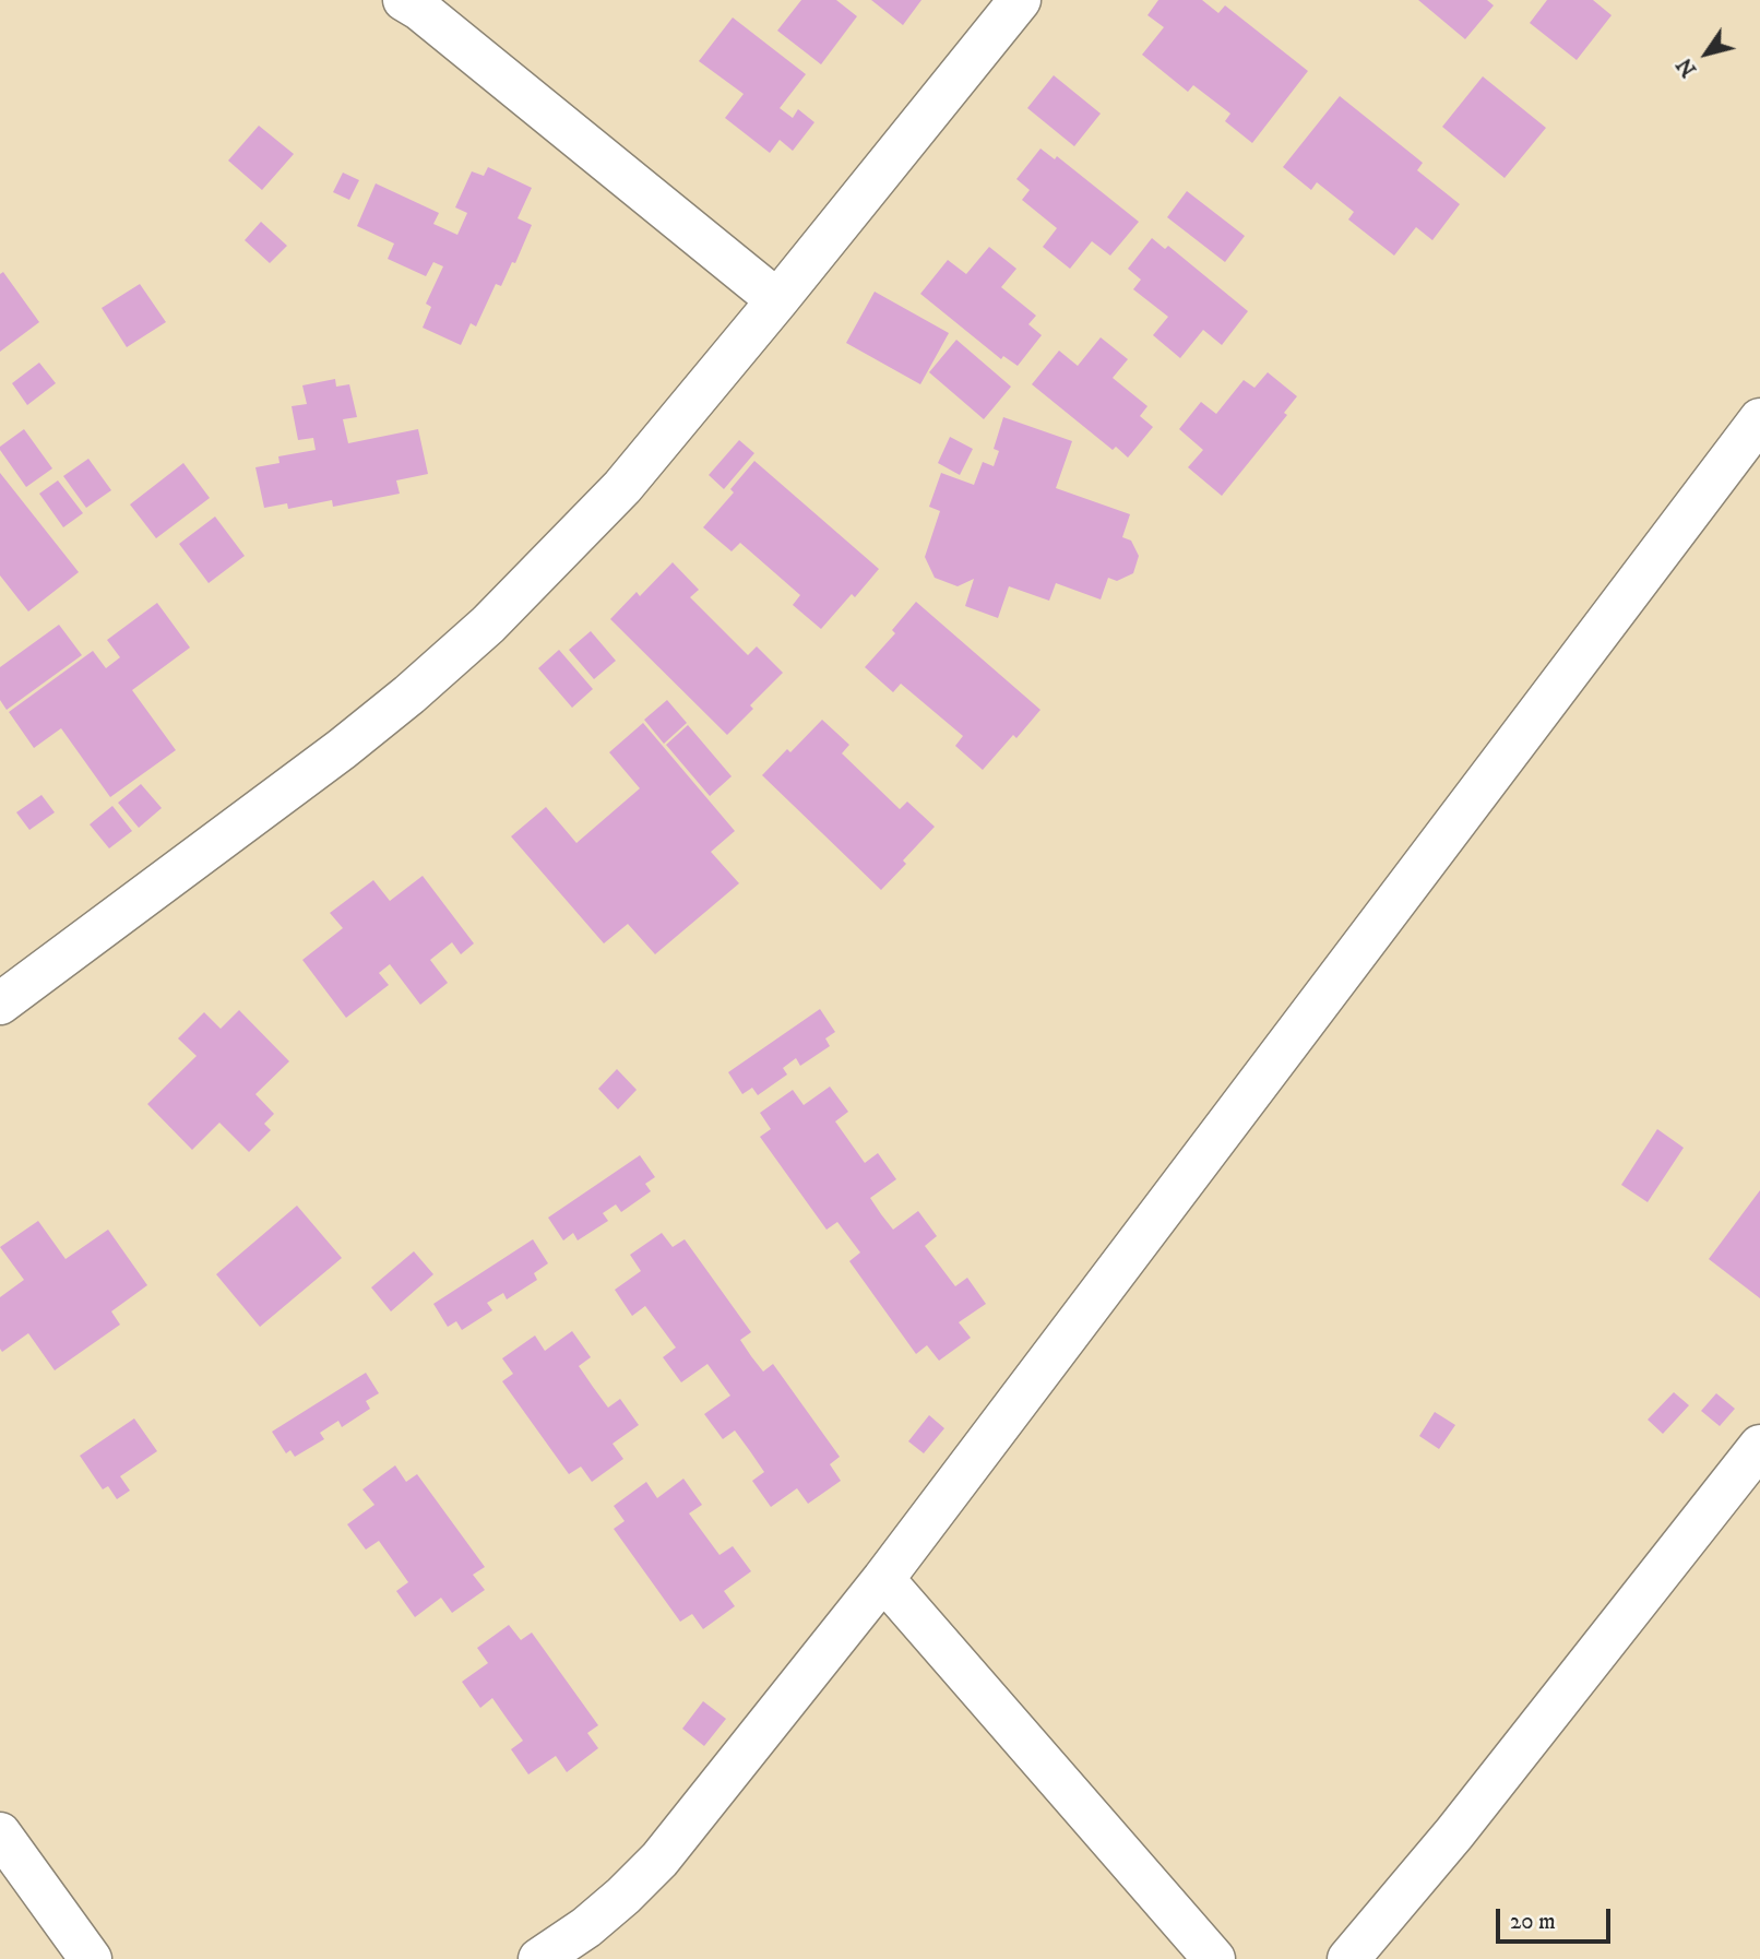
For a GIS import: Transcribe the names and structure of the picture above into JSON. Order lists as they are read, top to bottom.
{
  "scale_bar": "20 m",
  "north": "bottom left"
}
